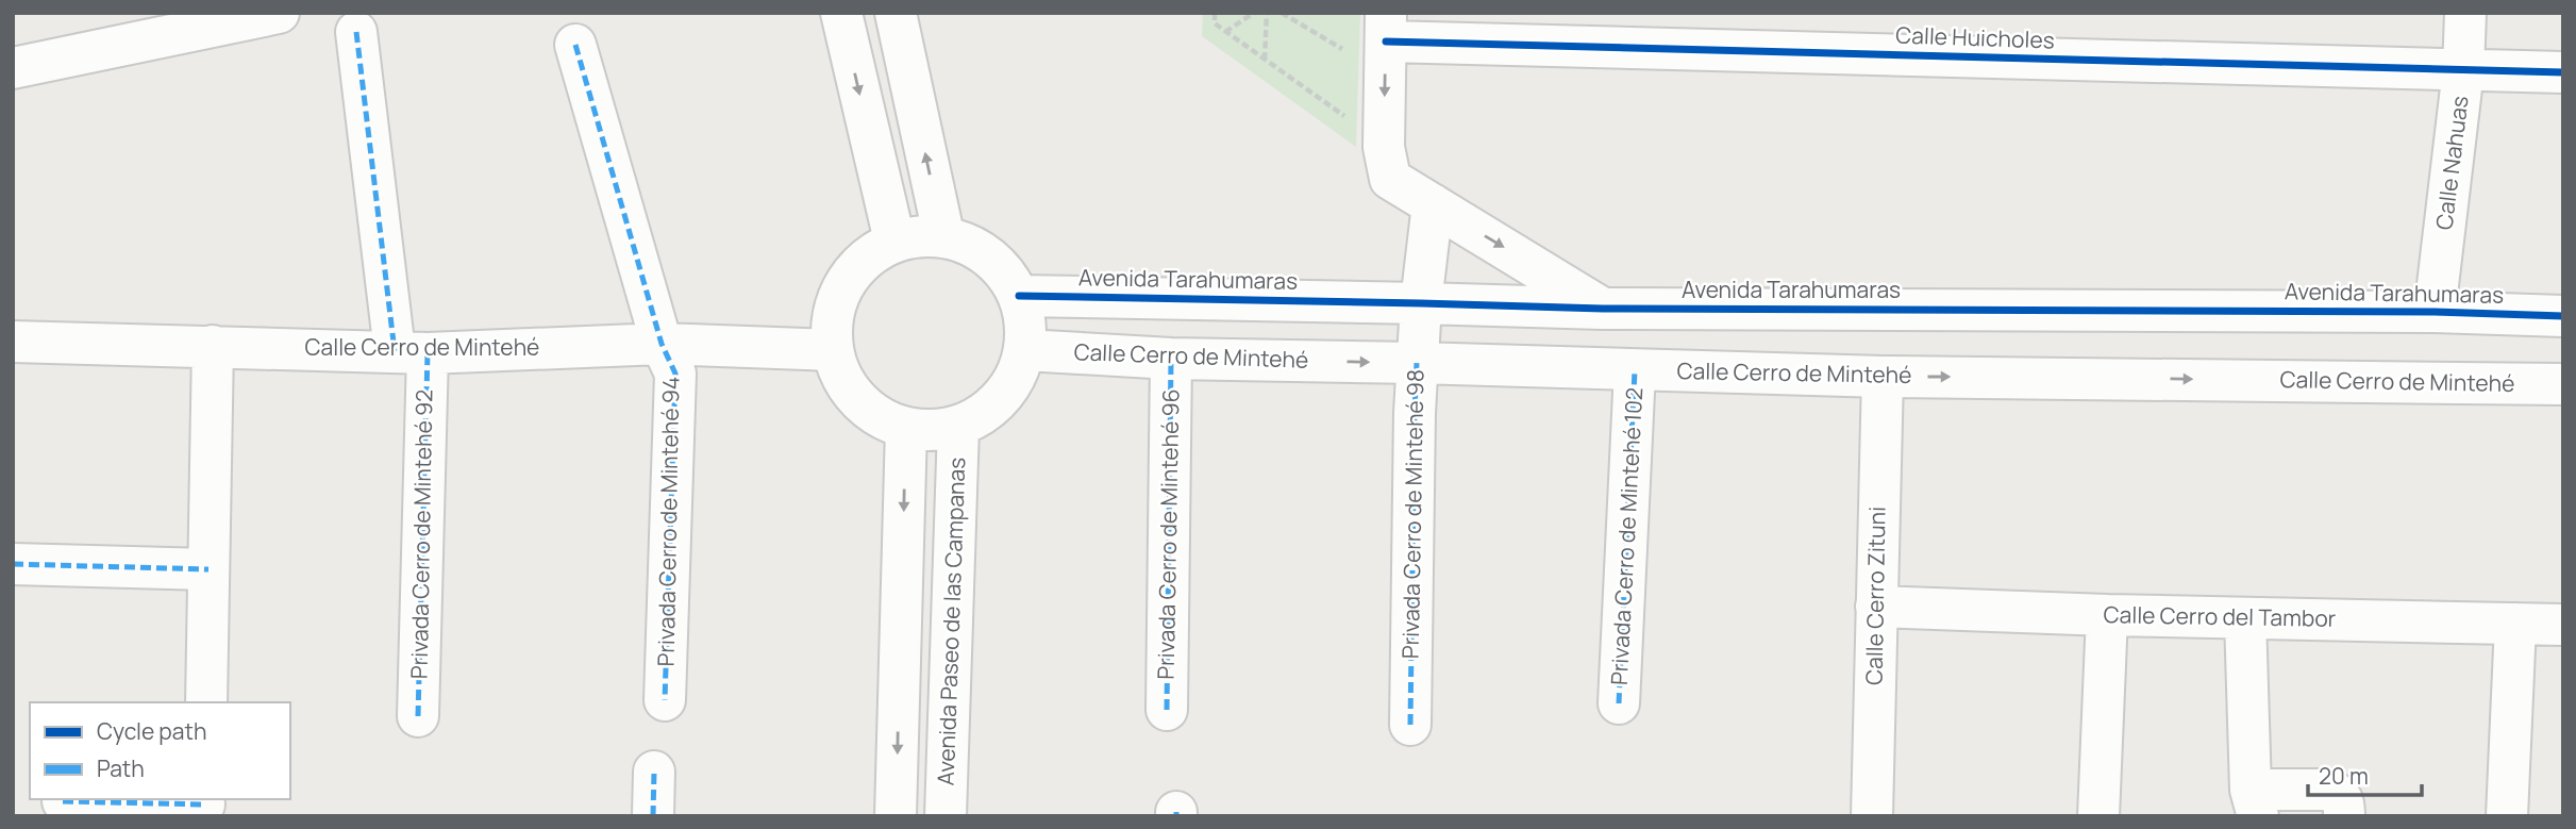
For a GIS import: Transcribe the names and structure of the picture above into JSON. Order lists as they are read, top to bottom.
{
  "streets": {
    "street": [
      "Calle Huicholes",
      "Calle Nahuas",
      "Avenida Tarahumaras",
      "Calle Cerro de Mintehé",
      "Privada Cerro de Mintehé 98",
      "Privada Cerro de Mintehé 94",
      "Privada Cerro de Mintehé 92",
      "Privada Cerro de Mintehé 96",
      "Privada Cerro de Mintehé 102",
      "Calle Cerro Zituni",
      "Calle Cerro del Tambor",
      "Avenida Paseo de las Campanas"
    ]
  },
  "crossings": [
    ["Calle Huicholes", "Calle Nahuas"],
    ["Calle Nahuas", "Avenida Tarahumaras"],
    ["Avenida Tarahumaras", "Calle Cerro de Mintehé"],
    ["Avenida Tarahumaras", "Privada Cerro de Mintehé 98"],
    ["Avenida Tarahumaras", "Avenida Paseo de las Campanas"],
    ["Calle Cerro de Mintehé", "Privada Cerro de Mintehé 98"],
    ["Calle Cerro de Mintehé", "Privada Cerro de Mintehé 94"],
    ["Calle Cerro de Mintehé", "Privada Cerro de Mintehé 92"],
    ["Calle Cerro de Mintehé", "Privada Cerro de Mintehé 96"],
    ["Calle Cerro de Mintehé", "Privada Cerro de Mintehé 102"],
    ["Calle Cerro de Mintehé", "Calle Cerro Zituni"],
    ["Calle Cerro de Mintehé", "Avenida Paseo de las Campanas"],
    ["Calle Cerro Zituni", "Calle Cerro del Tambor"]
  ],
  "one_way": ["Calle Cerro de Mintehé"],
  "legend": ["Cycle path", "Path"],
  "scale_bar": "20 m"
}
